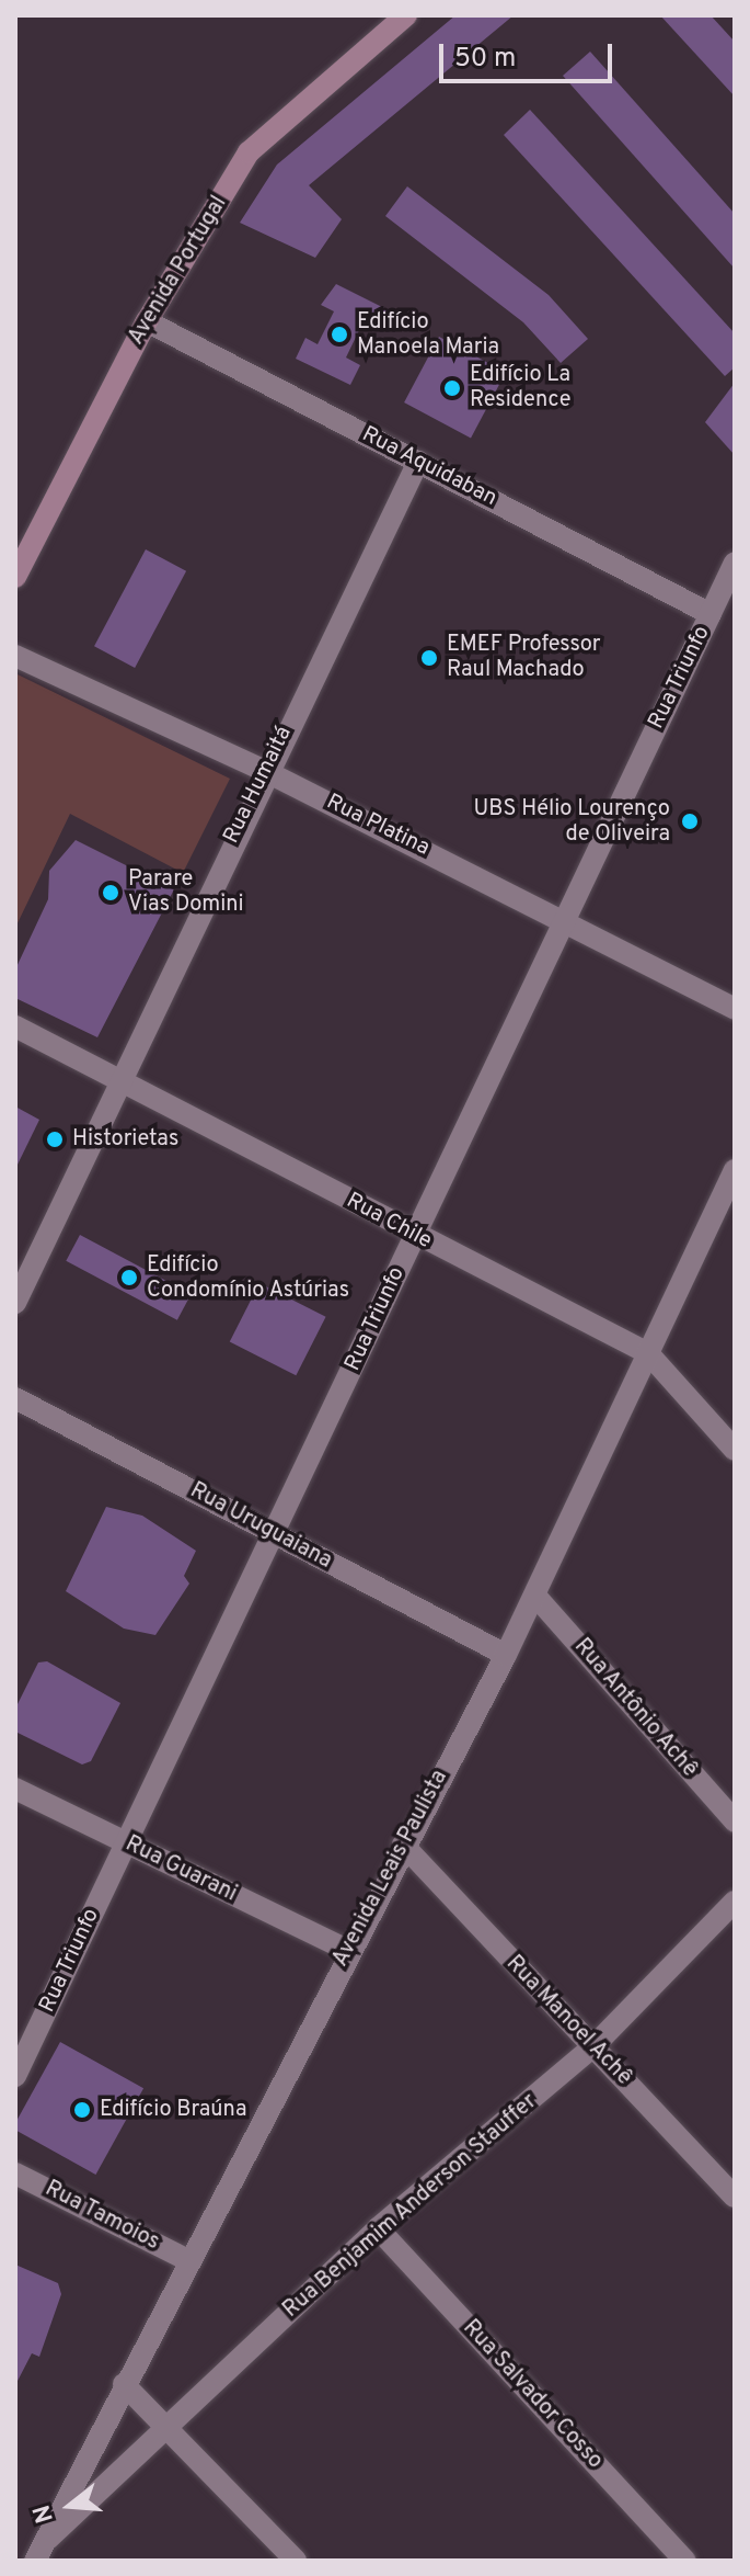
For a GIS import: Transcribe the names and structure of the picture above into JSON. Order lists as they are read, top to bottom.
{
  "streets": {
    "main road": ["Avenida Portugal"],
    "street": [
      "Rua Aquidaban",
      "Rua Triunfo",
      "Rua Humaitá",
      "Rua Platina",
      "Rua Chile",
      "Rua Uruguaiana",
      "Rua Antônio Achê",
      "Avenida Leais Paulista",
      "Rua Guarani",
      "Rua Manoel Achê",
      "Rua Benjamim Anderson Stauffer",
      "Rua Tamoios",
      "Rua Salvador Cosso"
    ]
  },
  "crossings": [
    ["Avenida Portugal", "Rua Aquidaban"],
    ["Rua Aquidaban", "Rua Triunfo"],
    ["Rua Aquidaban", "Rua Humaitá"],
    ["Rua Triunfo", "Rua Platina"],
    ["Rua Triunfo", "Rua Chile"],
    ["Rua Triunfo", "Rua Uruguaiana"],
    ["Rua Triunfo", "Rua Guarani"],
    ["Rua Humaitá", "Rua Platina"],
    ["Rua Humaitá", "Rua Chile"],
    ["Rua Chile", "Avenida Leais Paulista"],
    ["Rua Uruguaiana", "Avenida Leais Paulista"],
    ["Rua Antônio Achê", "Avenida Leais Paulista"],
    ["Avenida Leais Paulista", "Rua Guarani"],
    ["Avenida Leais Paulista", "Rua Manoel Achê"],
    ["Avenida Leais Paulista", "Rua Benjamim Anderson Stauffer"],
    ["Avenida Leais Paulista", "Rua Tamoios"],
    ["Rua Manoel Achê", "Rua Benjamim Anderson Stauffer"],
    ["Rua Benjamim Anderson Stauffer", "Rua Salvador Cosso"]
  ],
  "places": [
    "Edifício Manoela Maria",
    "Edifício La Residence",
    "EMEF Professor Raul Machado",
    "UBS Hélio Lourenço de Oliveira",
    "Parare Vias Domini",
    "Historietas",
    "Edifício Condomínio Astúrias",
    "Edifício Braúna"
  ],
  "scale_bar": "50 m",
  "north": "left"
}
